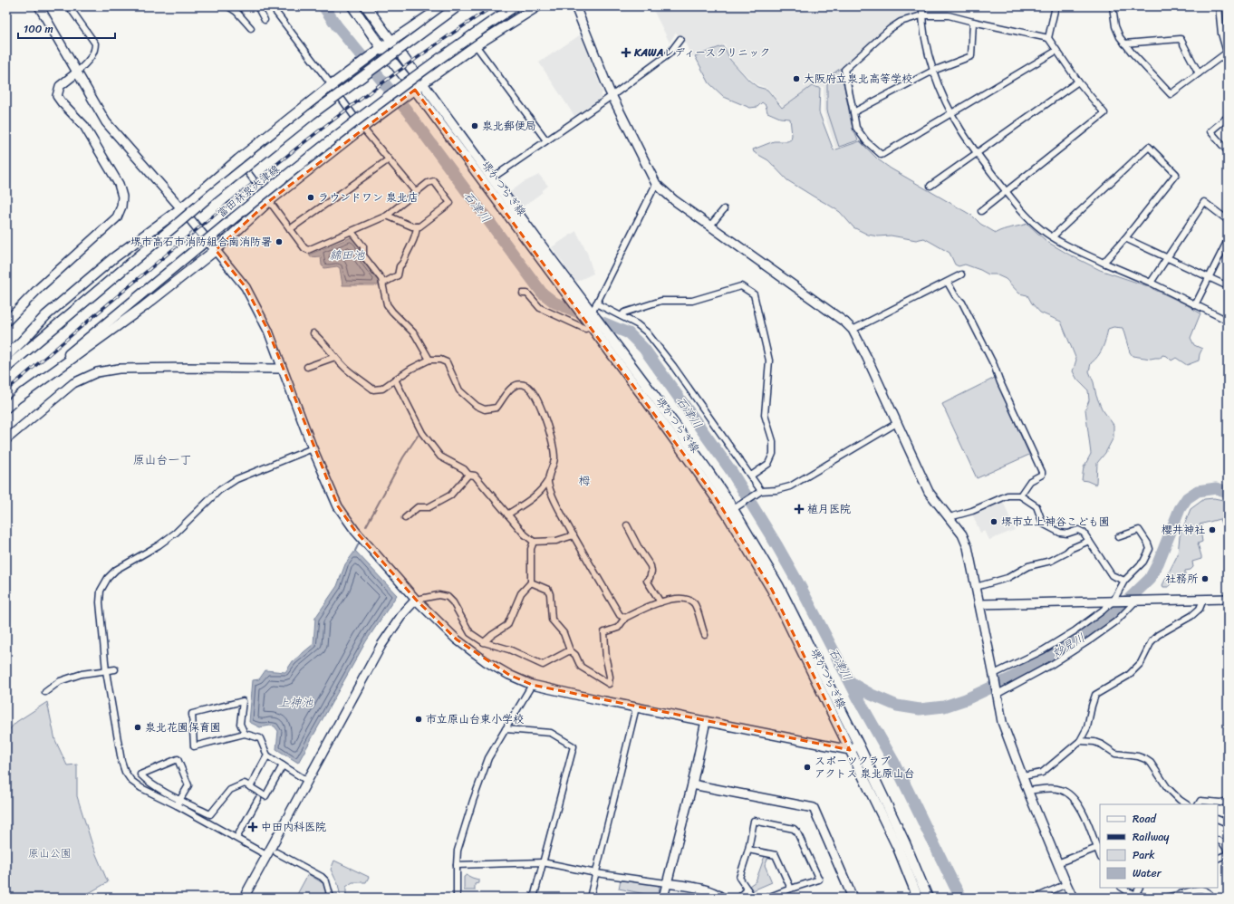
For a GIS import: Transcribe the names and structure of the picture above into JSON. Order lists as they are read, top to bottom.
{
  "streets": {
    "main road": ["堺かつらぎ線", "富田林泉大津線"]
  },
  "districts": ["原山台一丁", "栂"],
  "water": [
    "石津川",
    "綿田池",
    "妙見川",
    "上神池"
  ],
  "parks": ["原山公園"],
  "places": {
    "health": ["KAWAレディースクリニック", "植月医院", "中田内科医院"],
    "other": [
      "大阪府立泉北高等学校",
      "泉北郵便局",
      "ラウンドワン 泉北店",
      "堺市高石市消防組合南消防署",
      "堺市立上神谷こども園",
      "櫻井神社",
      "社務所",
      "市立原山台東小学校",
      "泉北花園保育園",
      "スポーツクラブ アクトス 泉北原山台"
    ]
  },
  "legend": [
    "Road",
    "Railway",
    "Park",
    "Water"
  ],
  "scale_bar": "100 m"
}
